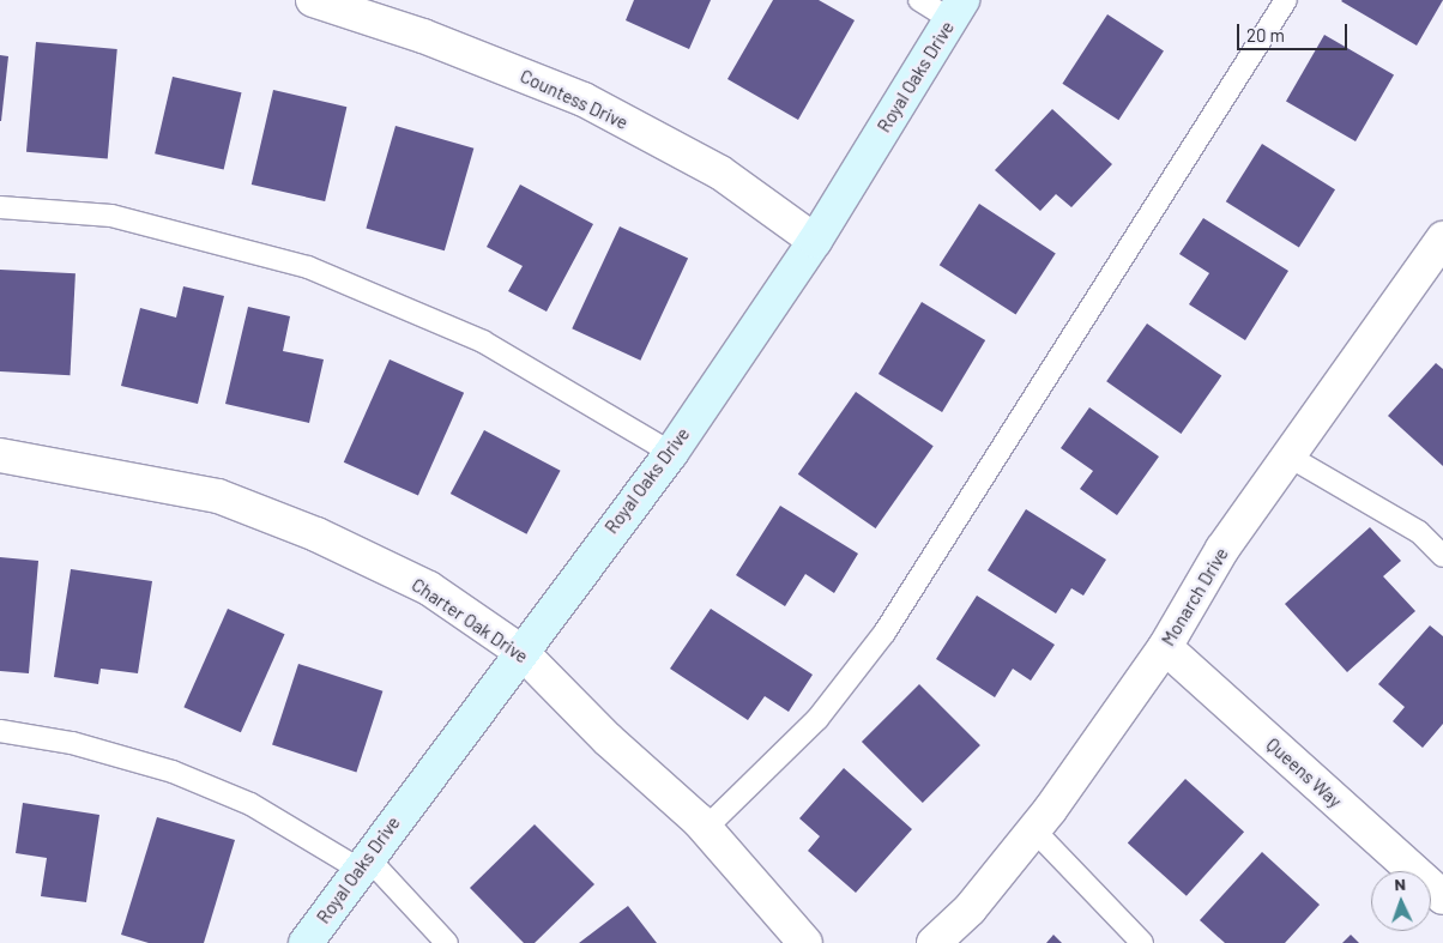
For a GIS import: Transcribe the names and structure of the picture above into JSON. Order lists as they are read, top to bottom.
{
  "streets": {
    "street": [
      "Royal Oaks Drive",
      "Countess Drive",
      "Monarch Drive",
      "Charter Oak Drive",
      "Queens Way"
    ]
  },
  "crossings": [
    ["Royal Oaks Drive", "Countess Drive"],
    ["Royal Oaks Drive", "Charter Oak Drive"],
    ["Monarch Drive", "Queens Way"]
  ],
  "scale_bar": "20 m",
  "north": "top"
}
